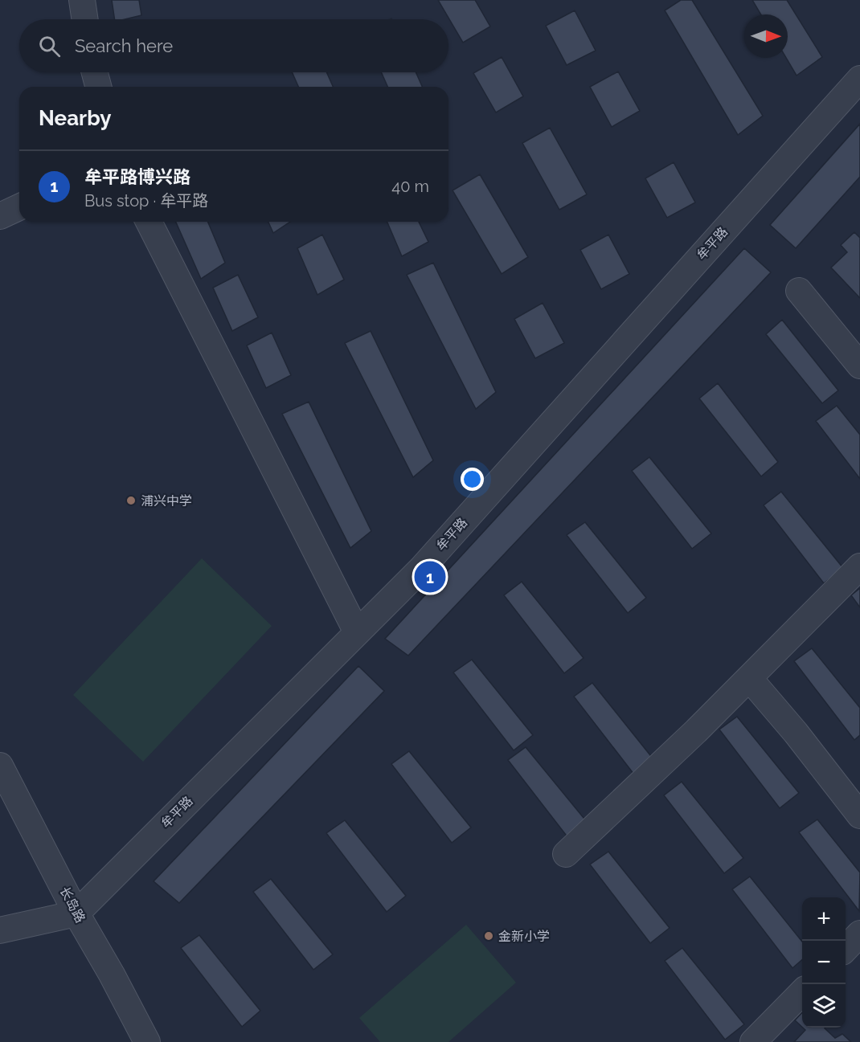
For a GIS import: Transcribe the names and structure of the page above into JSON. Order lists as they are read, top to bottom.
{
  "streets": {
    "street": ["牟平路", "长岛路"]
  },
  "crossings": [
    ["牟平路", "长岛路"]
  ],
  "places": ["浦兴中学", "金新小学"],
  "north": "right",
  "page": {
    "search": "Search here",
    "heading": "Nearby",
    "list": [
      {
        "mark": "1",
        "name": "牟平路博兴路",
        "note": "Bus stop · 牟平路",
        "value": "40 m"
      }
    ],
    "pins": "1",
    "map_buttons": ["+", "−"]
  }
}
